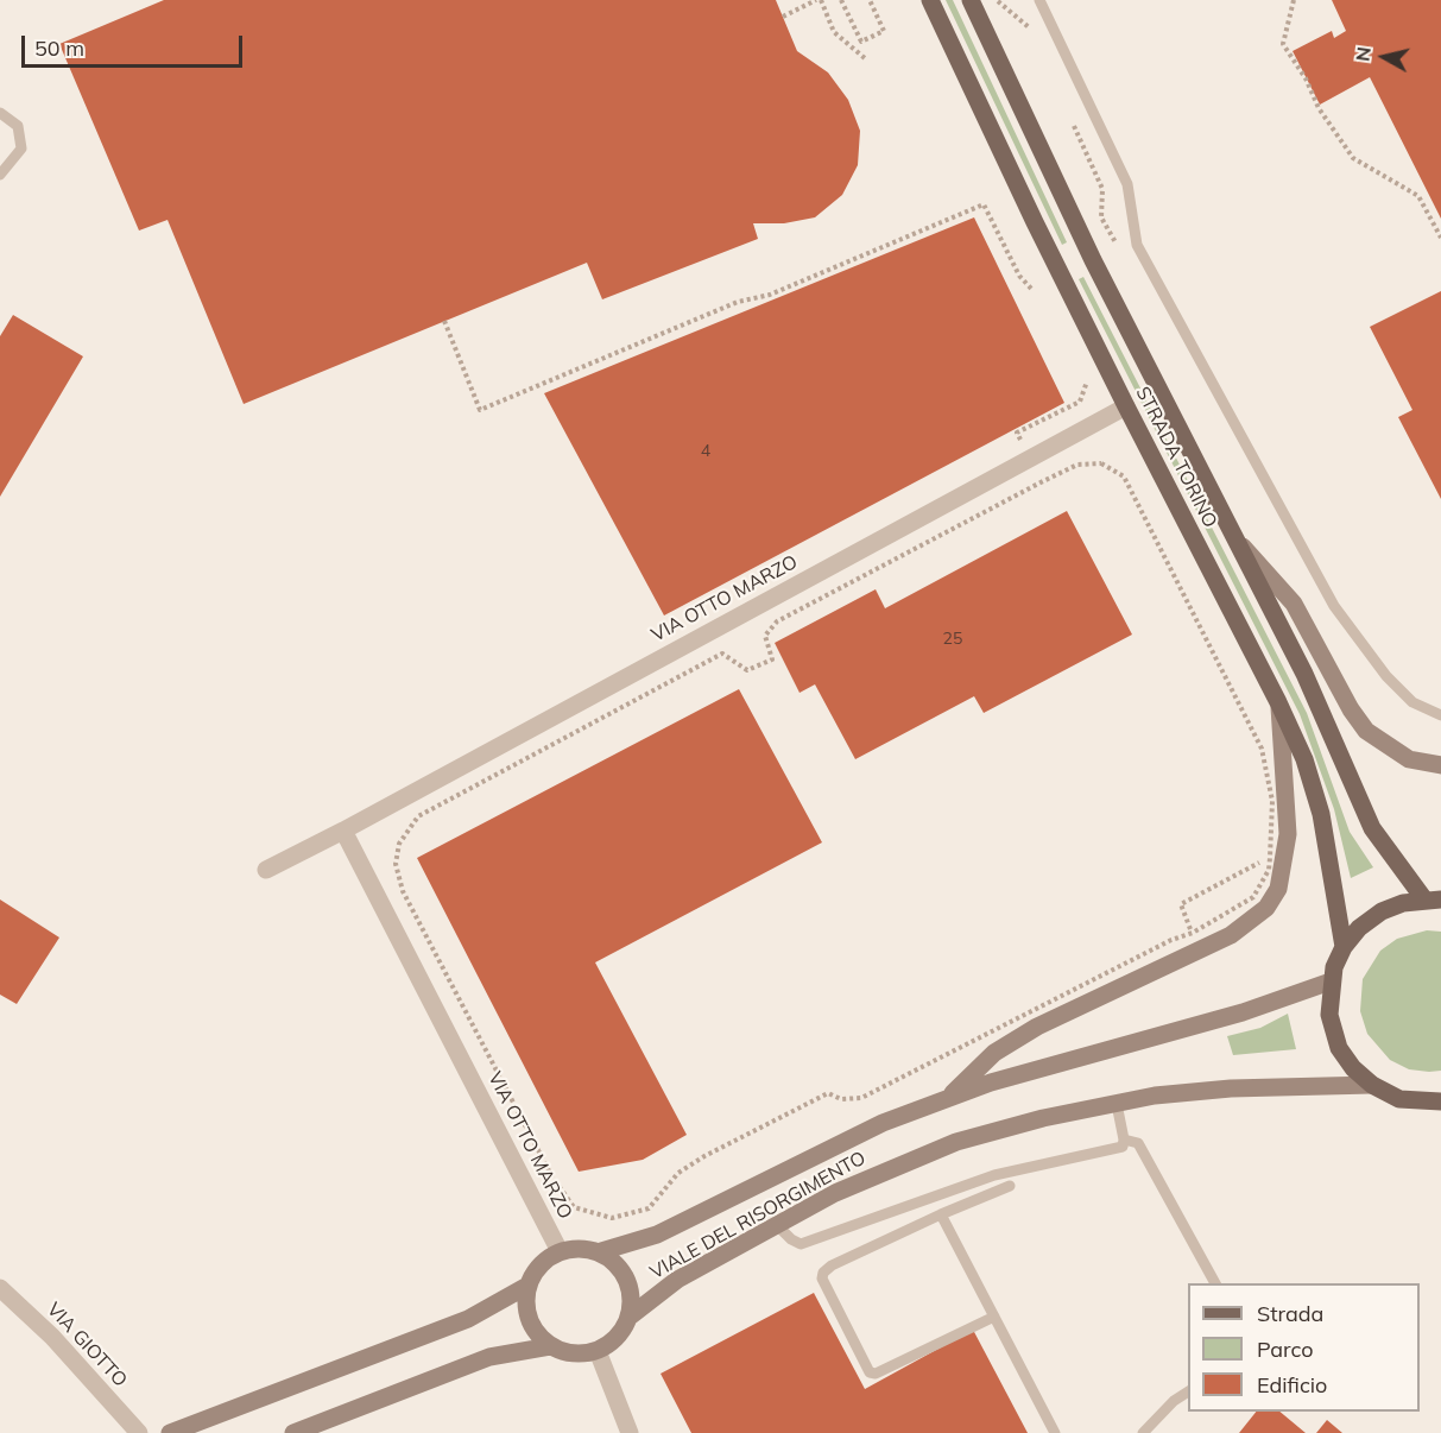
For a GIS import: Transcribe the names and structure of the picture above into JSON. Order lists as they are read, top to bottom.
{
  "streets": {
    "main road": ["STRADA TORINO"],
    "street": ["VIA OTTO MARZO", "VIALE DEL RISORGIMENTO", "VIA GIOTTO"]
  },
  "crossings": [
    ["STRADA TORINO", "VIA OTTO MARZO"],
    ["VIA OTTO MARZO", "VIALE DEL RISORGIMENTO"]
  ],
  "house_numbers": ["4", "25"],
  "legend": ["Strada", "Parco", "Edificio"],
  "scale_bar": "50 m",
  "north": "left"
}
